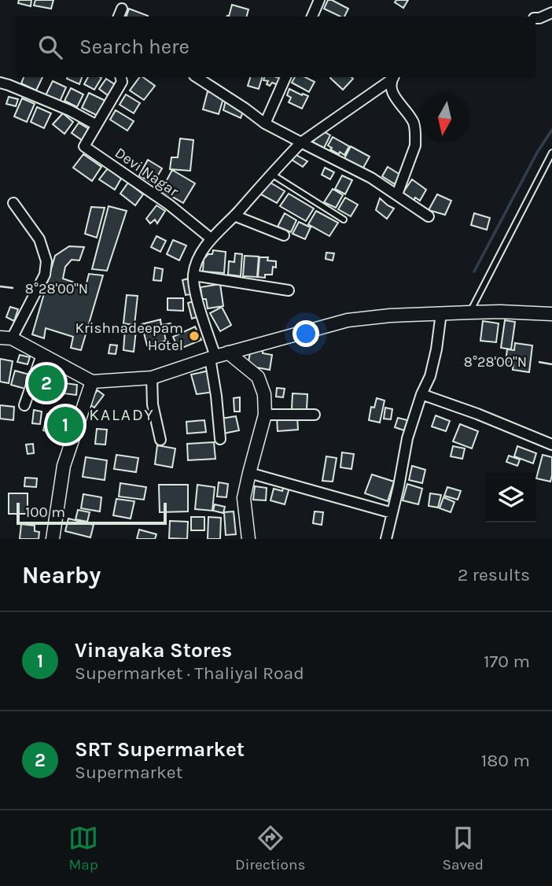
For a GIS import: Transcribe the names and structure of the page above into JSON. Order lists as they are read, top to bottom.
{
  "streets": {
    "street": ["Devi Nagar"]
  },
  "districts": ["KALADY"],
  "places": ["Krishnadeepam Hotel"],
  "scale_bar": "100 m",
  "north": "bottom",
  "page": {
    "search": "Search here",
    "pins": ["2", "1"],
    "scale": "100 m",
    "heading": ["Nearby", "2 results"],
    "list": [
      {
        "mark": "1",
        "name": "Vinayaka Stores",
        "note": "Supermarket · Thaliyal Road",
        "value": "170 m"
      },
      {
        "mark": "2",
        "name": "SRT Supermarket",
        "note": "Supermarket",
        "value": "180 m"
      }
    ],
    "nav": ["Map", "Directions", "Saved"]
  },
  "coordinates": ["8°28'00\"N"]
}
